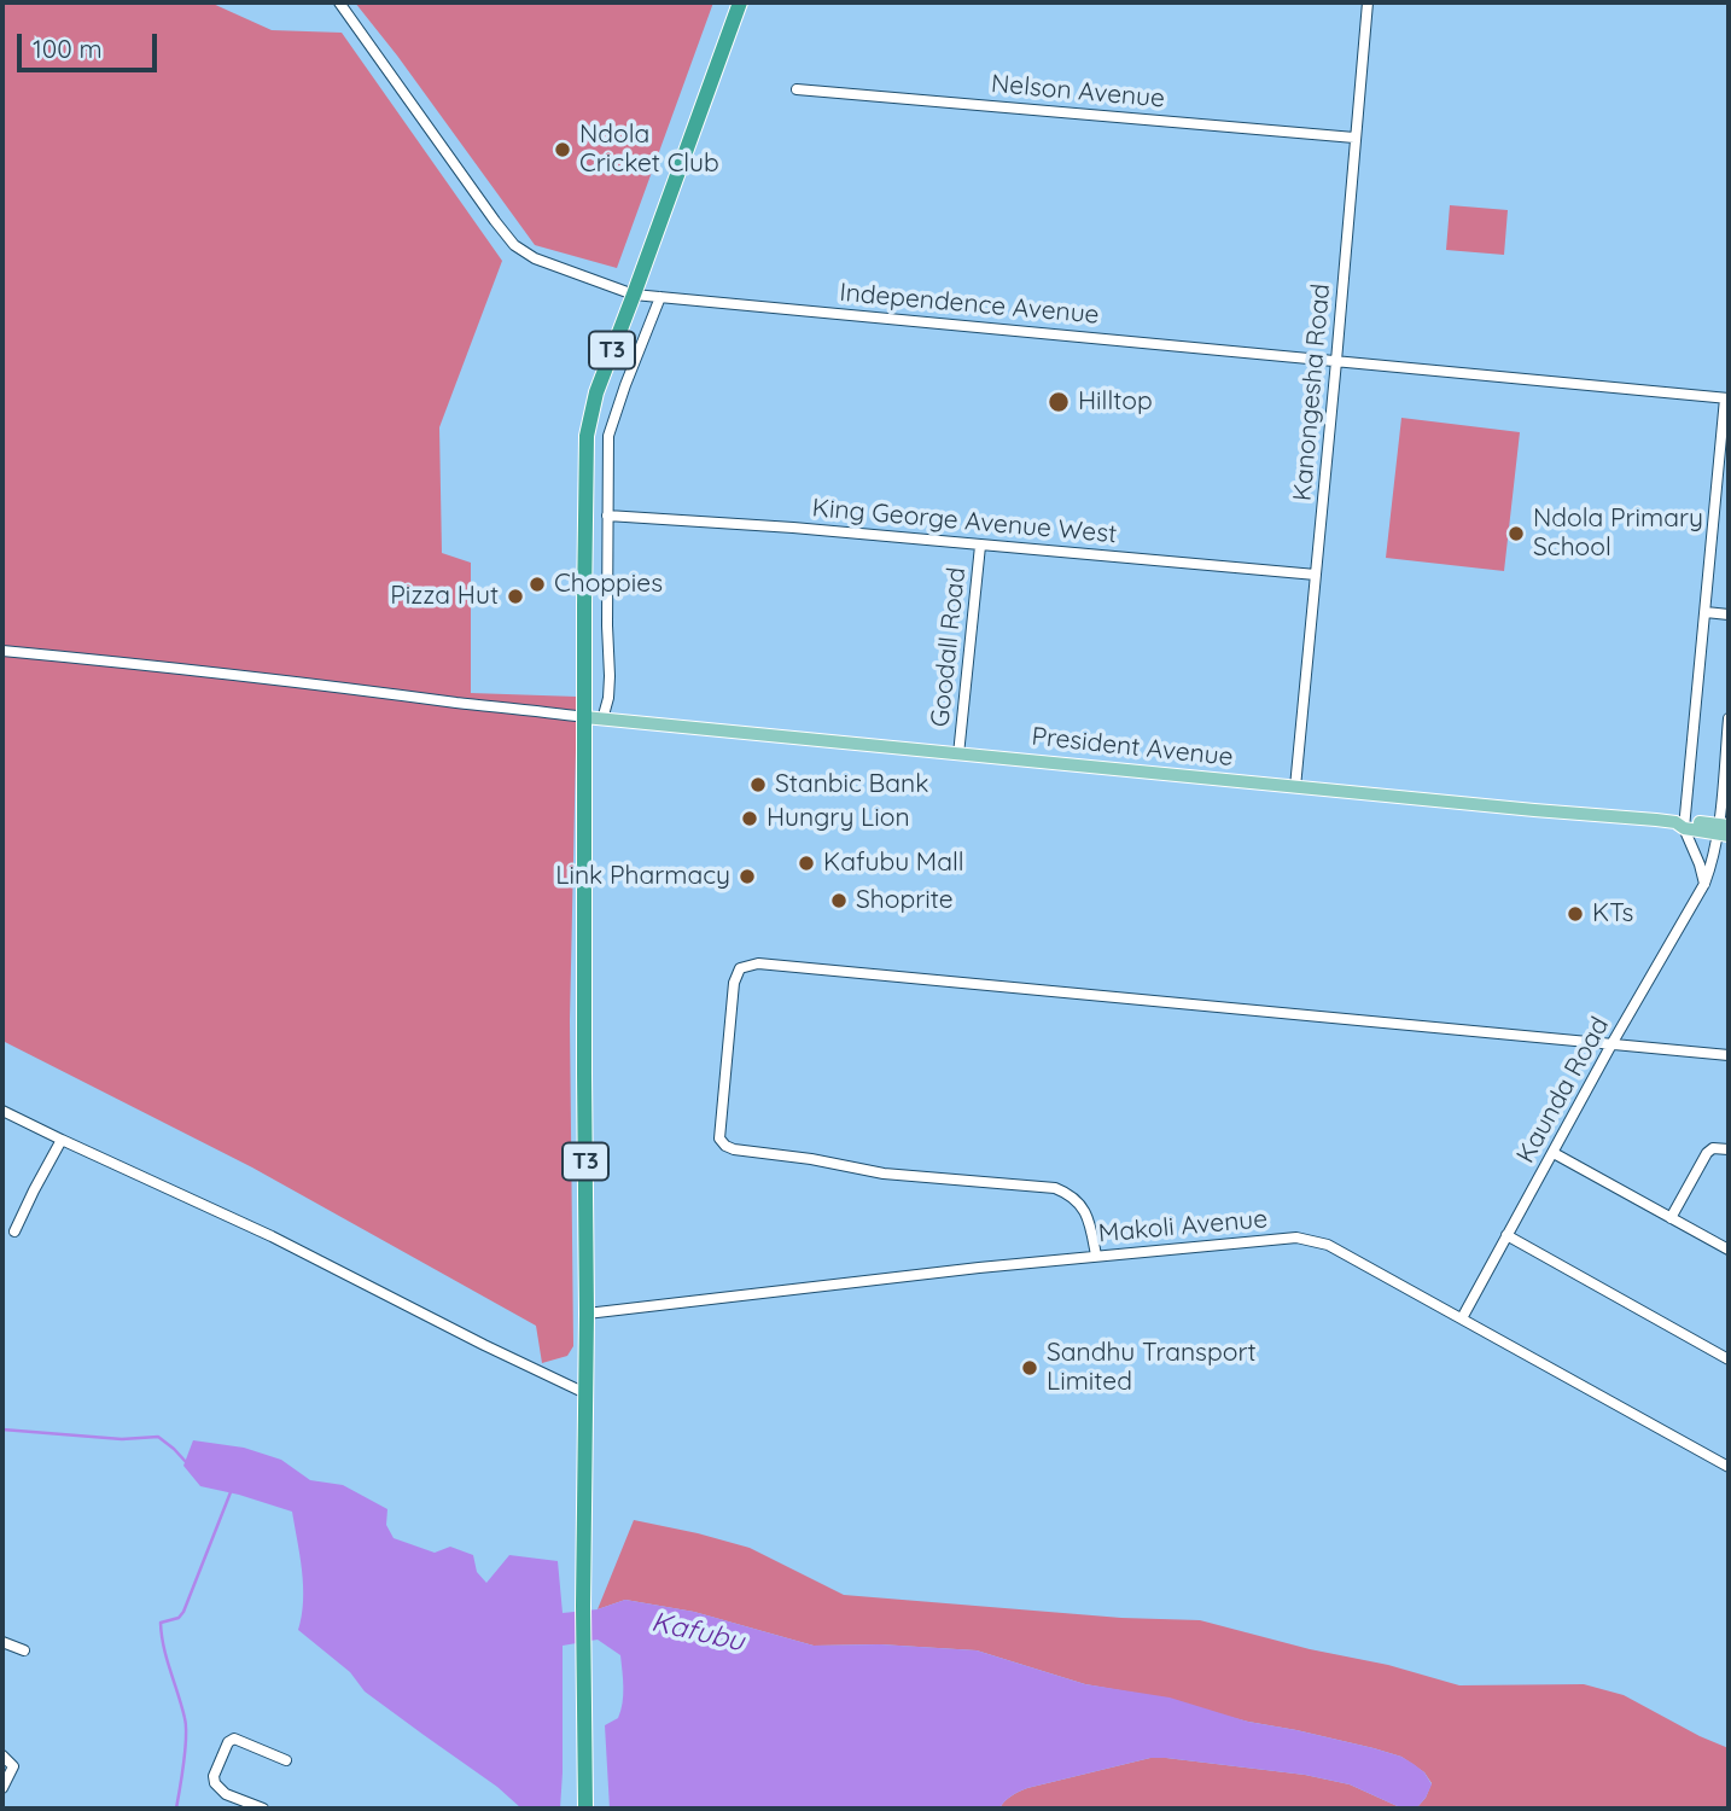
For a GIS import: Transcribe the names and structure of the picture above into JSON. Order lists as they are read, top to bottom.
{
  "streets": {
    "highway": ["T3"],
    "main road": ["President Avenue"],
    "street": [
      "Nelson Avenue",
      "Independence Avenue",
      "Kanongesha Road",
      "King George Avenue West",
      "Goodall Road",
      "Kaunda Road",
      "Makoli Avenue"
    ]
  },
  "crossings": [
    ["Nelson Avenue", "Kanongesha Road"],
    ["Independence Avenue", "T3"],
    ["Independence Avenue", "Kanongesha Road"],
    ["T3", "President Avenue"],
    ["T3", "Makoli Avenue"],
    ["Kanongesha Road", "King George Avenue West"],
    ["Kanongesha Road", "President Avenue"],
    ["King George Avenue West", "Goodall Road"],
    ["Goodall Road", "President Avenue"],
    ["President Avenue", "Kaunda Road"],
    ["Kaunda Road", "Makoli Avenue"]
  ],
  "water": ["Kafubu"],
  "places": [
    "Ndola Cricket Club",
    "Hilltop",
    "Ndola Primary School",
    "Choppies",
    "Pizza Hut",
    "Stanbic Bank",
    "Hungry Lion",
    "Kafubu Mall",
    "Link Pharmacy",
    "Shoprite",
    "KTs",
    "Sandhu Transport Limited"
  ],
  "scale_bar": "100 m"
}
